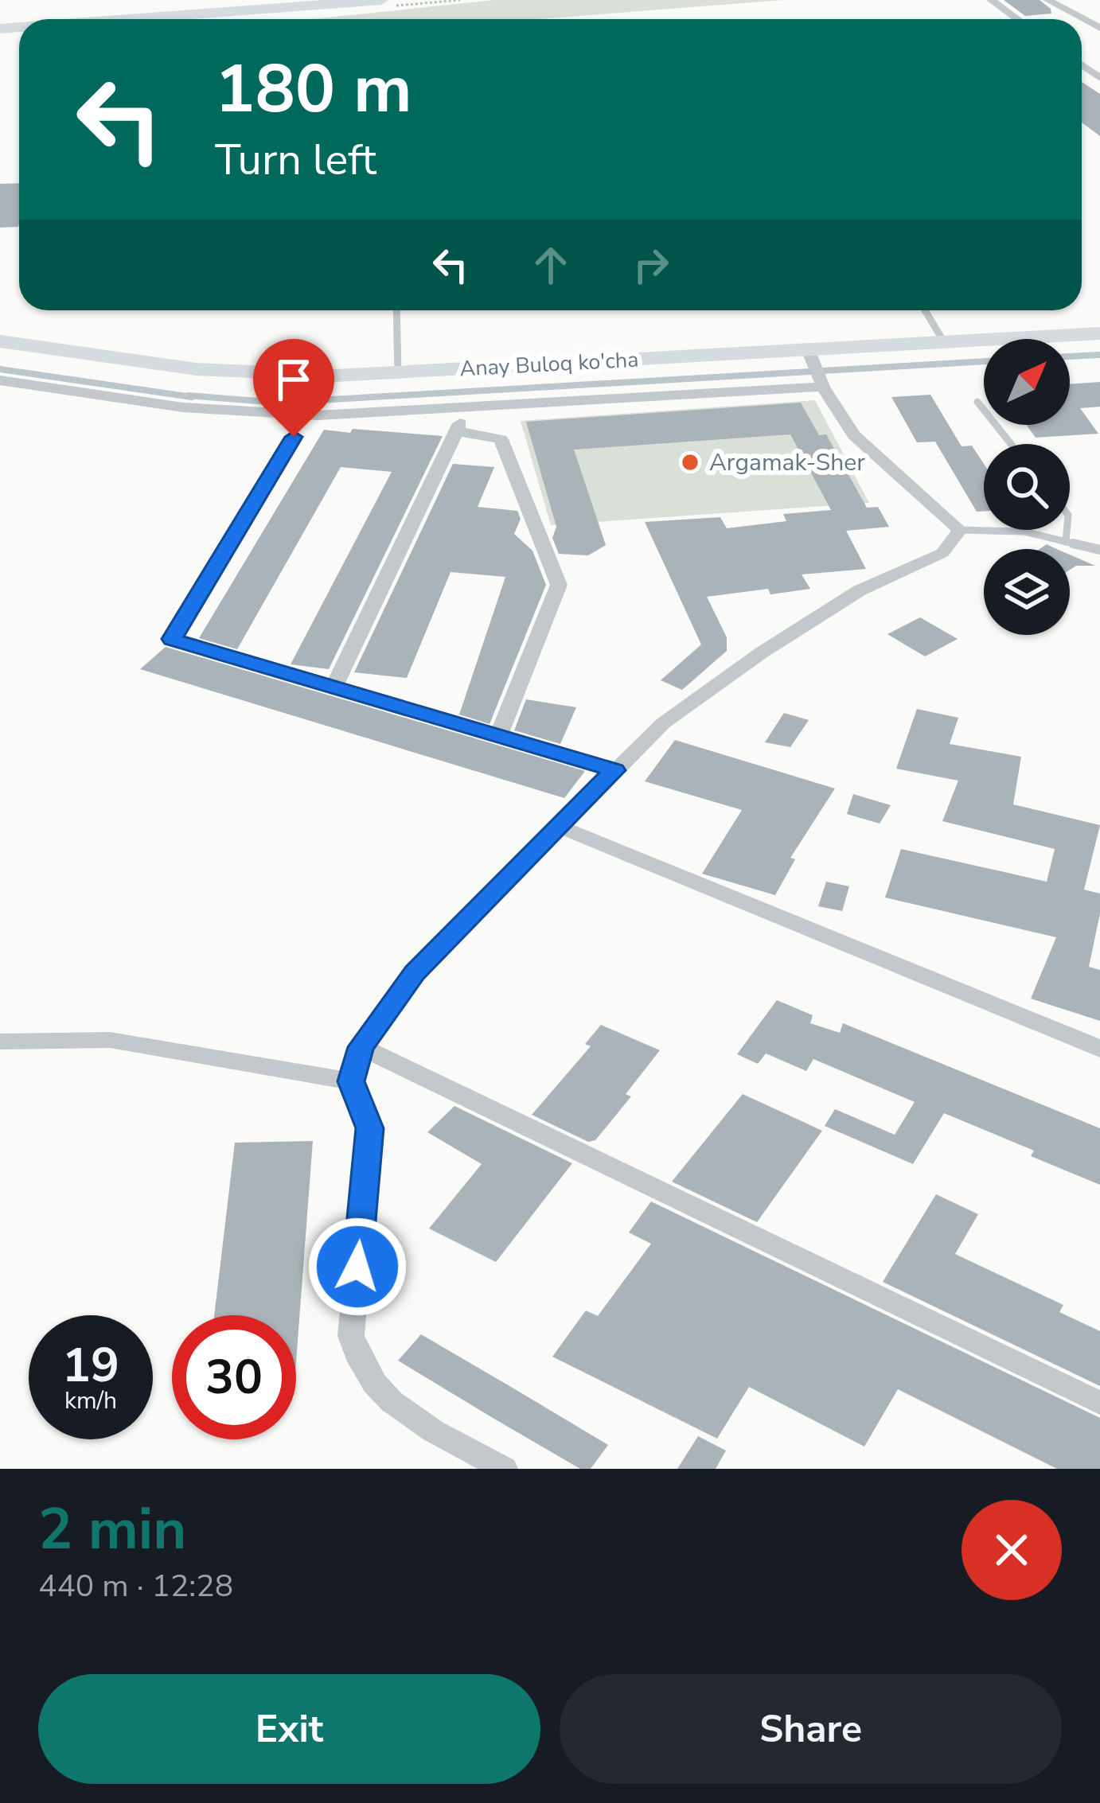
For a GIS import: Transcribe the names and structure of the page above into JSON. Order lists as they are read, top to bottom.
{
  "streets": {
    "main road": ["Anay Buloq ko'cha"]
  },
  "places": ["Argamak-Sher"],
  "north": "top right",
  "page": {
    "turn": ["180 m", "Turn left"],
    "speed": "19 km/h",
    "limit": "30",
    "heading": ["2 min", "440 m · 12:28"],
    "buttons": ["Exit", "Share"]
  }
}
